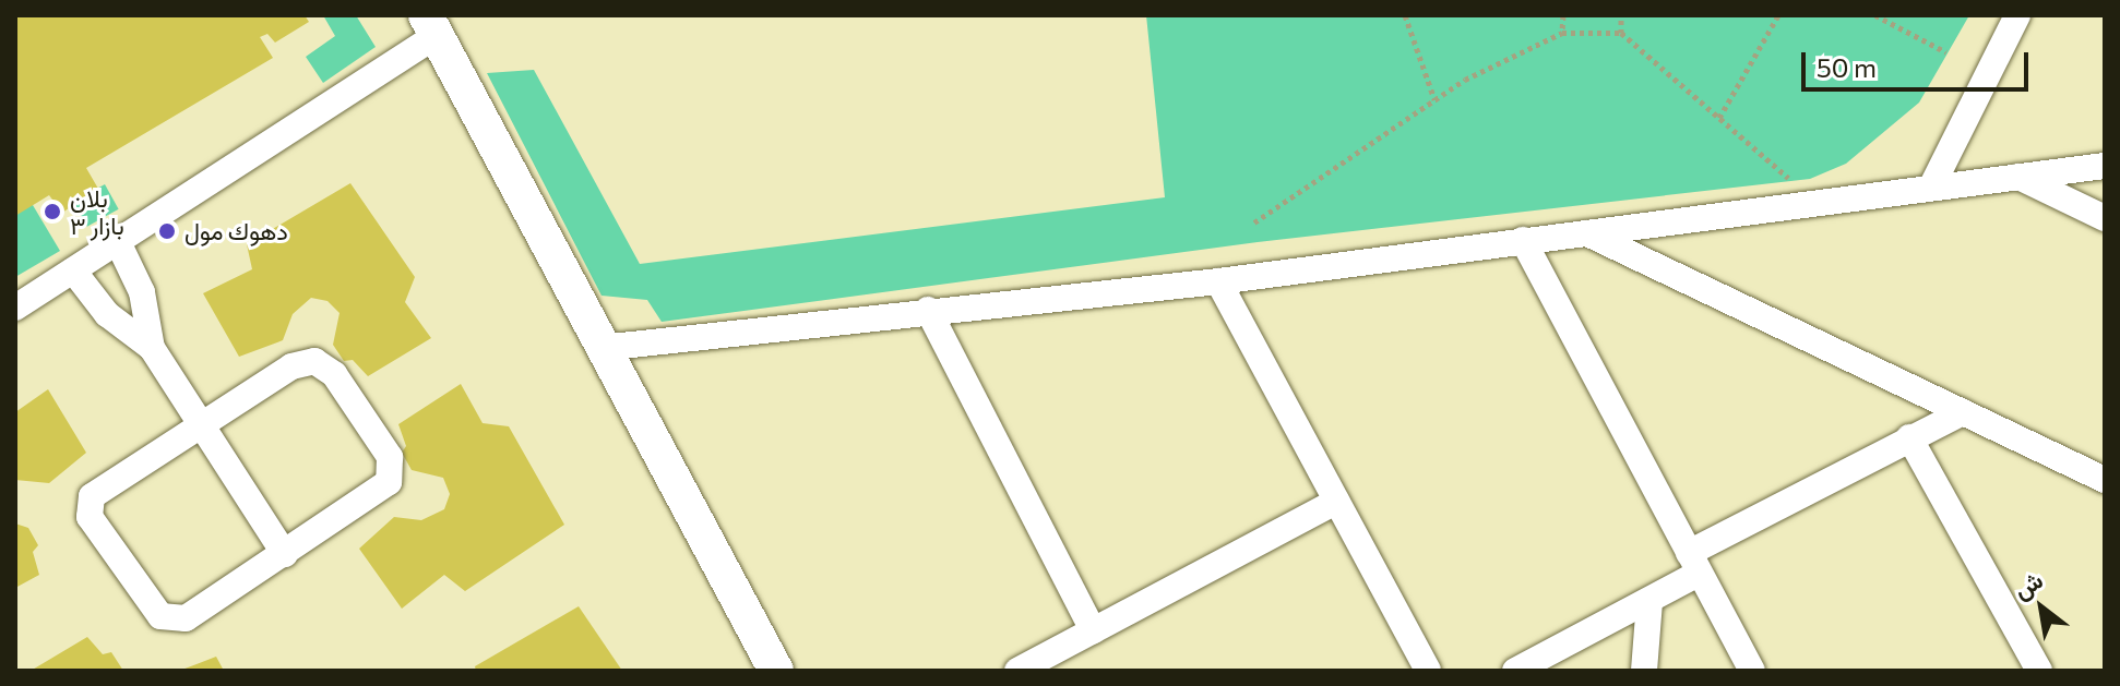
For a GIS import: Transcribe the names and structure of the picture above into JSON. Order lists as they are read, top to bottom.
{
  "places": ["بلان بازار ٣", "دهوك مول"],
  "scale_bar": "50 m",
  "north": "top left"
}
